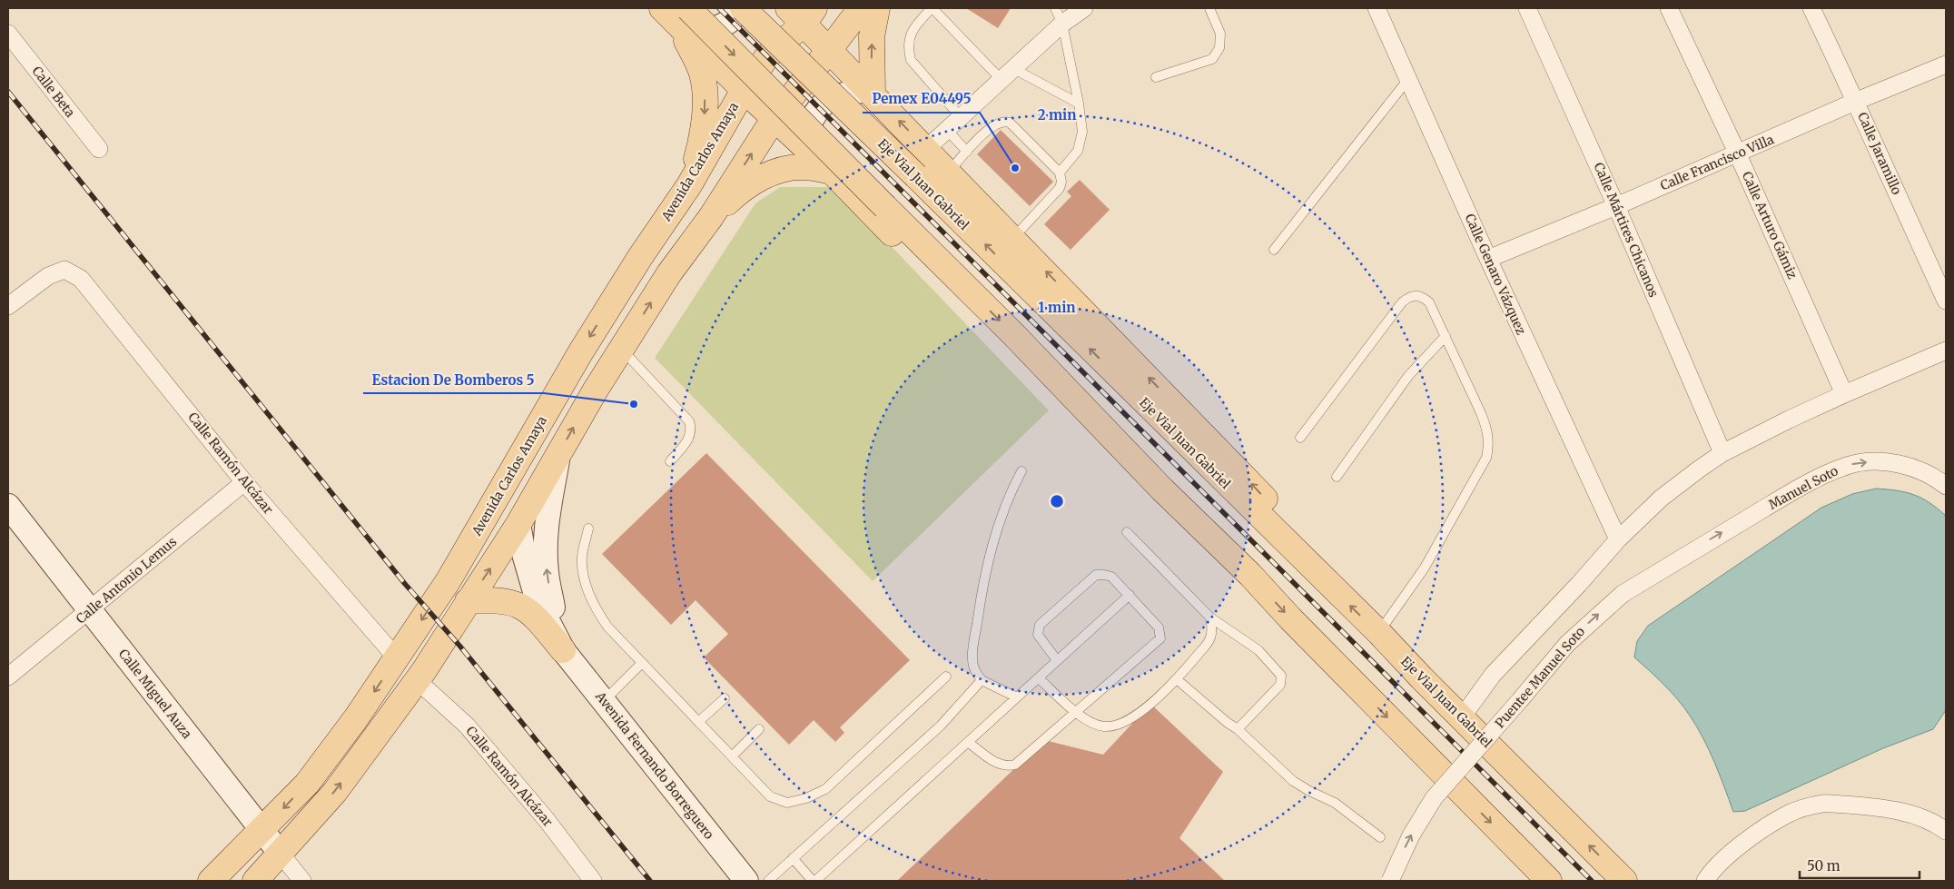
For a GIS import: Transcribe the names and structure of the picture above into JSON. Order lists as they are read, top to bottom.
{
  "streets": {
    "main road": [
      "Avenida Carlos Amaya",
      "Eje Vial Juan Gabriel",
      "Calle Miguel Auza",
      "Avenida Fernando Borreguero"
    ],
    "street": [
      "Calle Beta",
      "Calle Jaramillo",
      "Calle Francisco Villa",
      "Calle Arturo Gámiz",
      "Calle Mártires Chicanos",
      "Calle Genaro Vázquez",
      "Calle Ramón Alcázar",
      "Manuel Soto",
      "Calle Antonio Lemus",
      "Puentee Manuel Soto"
    ]
  },
  "crossings": [
    ["Calle Jaramillo", "Calle Francisco Villa"],
    ["Avenida Carlos Amaya", "Calle Ramón Alcázar"],
    ["Avenida Carlos Amaya", "Calle Miguel Auza"],
    ["Calle Francisco Villa", "Calle Arturo Gámiz"],
    ["Calle Francisco Villa", "Calle Mártires Chicanos"],
    ["Calle Francisco Villa", "Calle Genaro Vázquez"],
    ["Calle Ramón Alcázar", "Calle Antonio Lemus"],
    ["Manuel Soto", "Puentee Manuel Soto"],
    ["Calle Antonio Lemus", "Calle Miguel Auza"]
  ],
  "places": ["Pemex E04495", "Estacion De Bomberos 5"],
  "scale_bar": "50 m",
  "rings": ["2 min", "1 min"]
}
